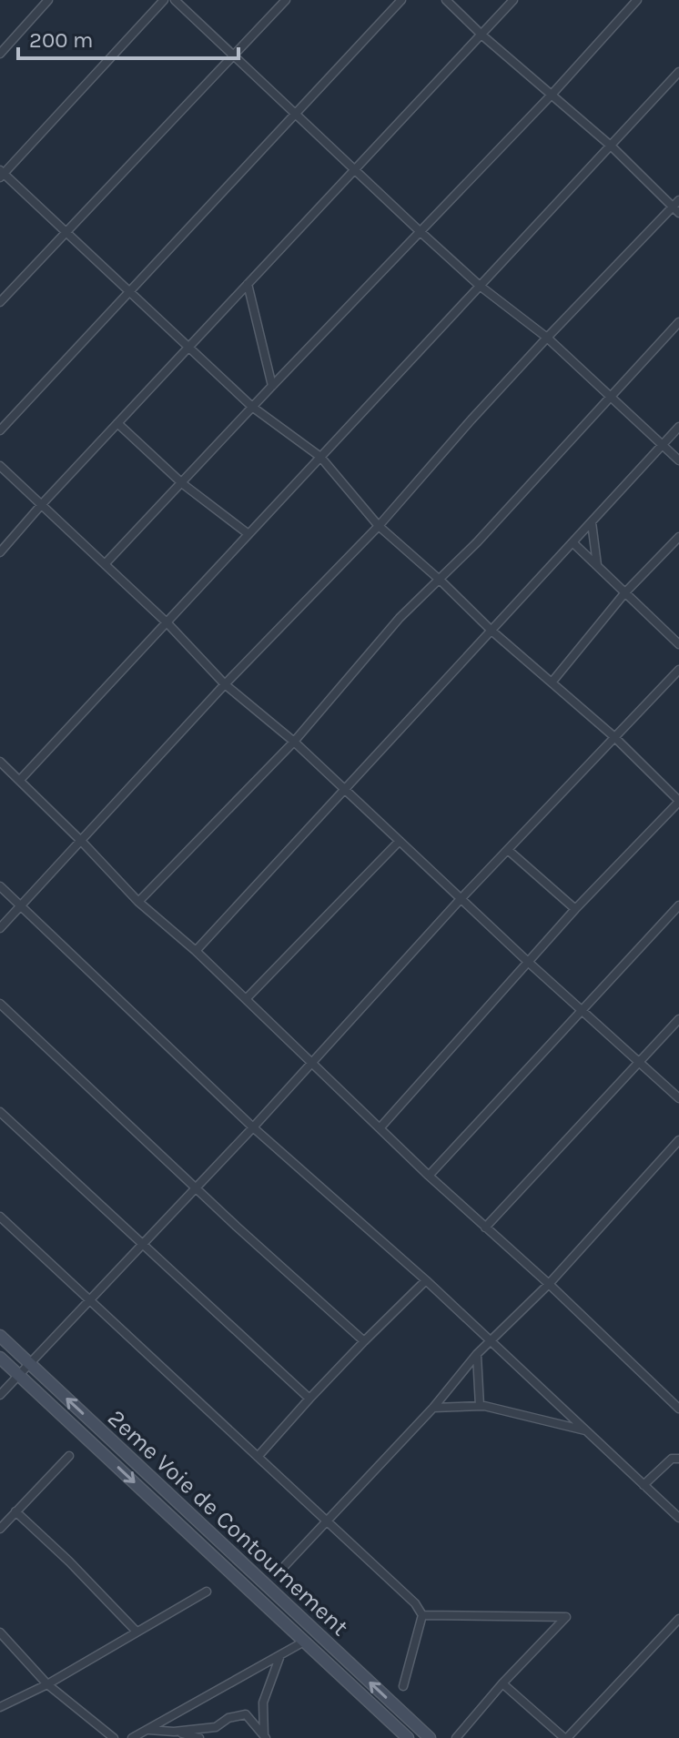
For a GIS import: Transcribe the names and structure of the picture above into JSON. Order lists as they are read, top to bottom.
{
  "streets": {
    "main road": ["2eme Voie de Contournement"]
  },
  "scale_bar": "200 m"
}
